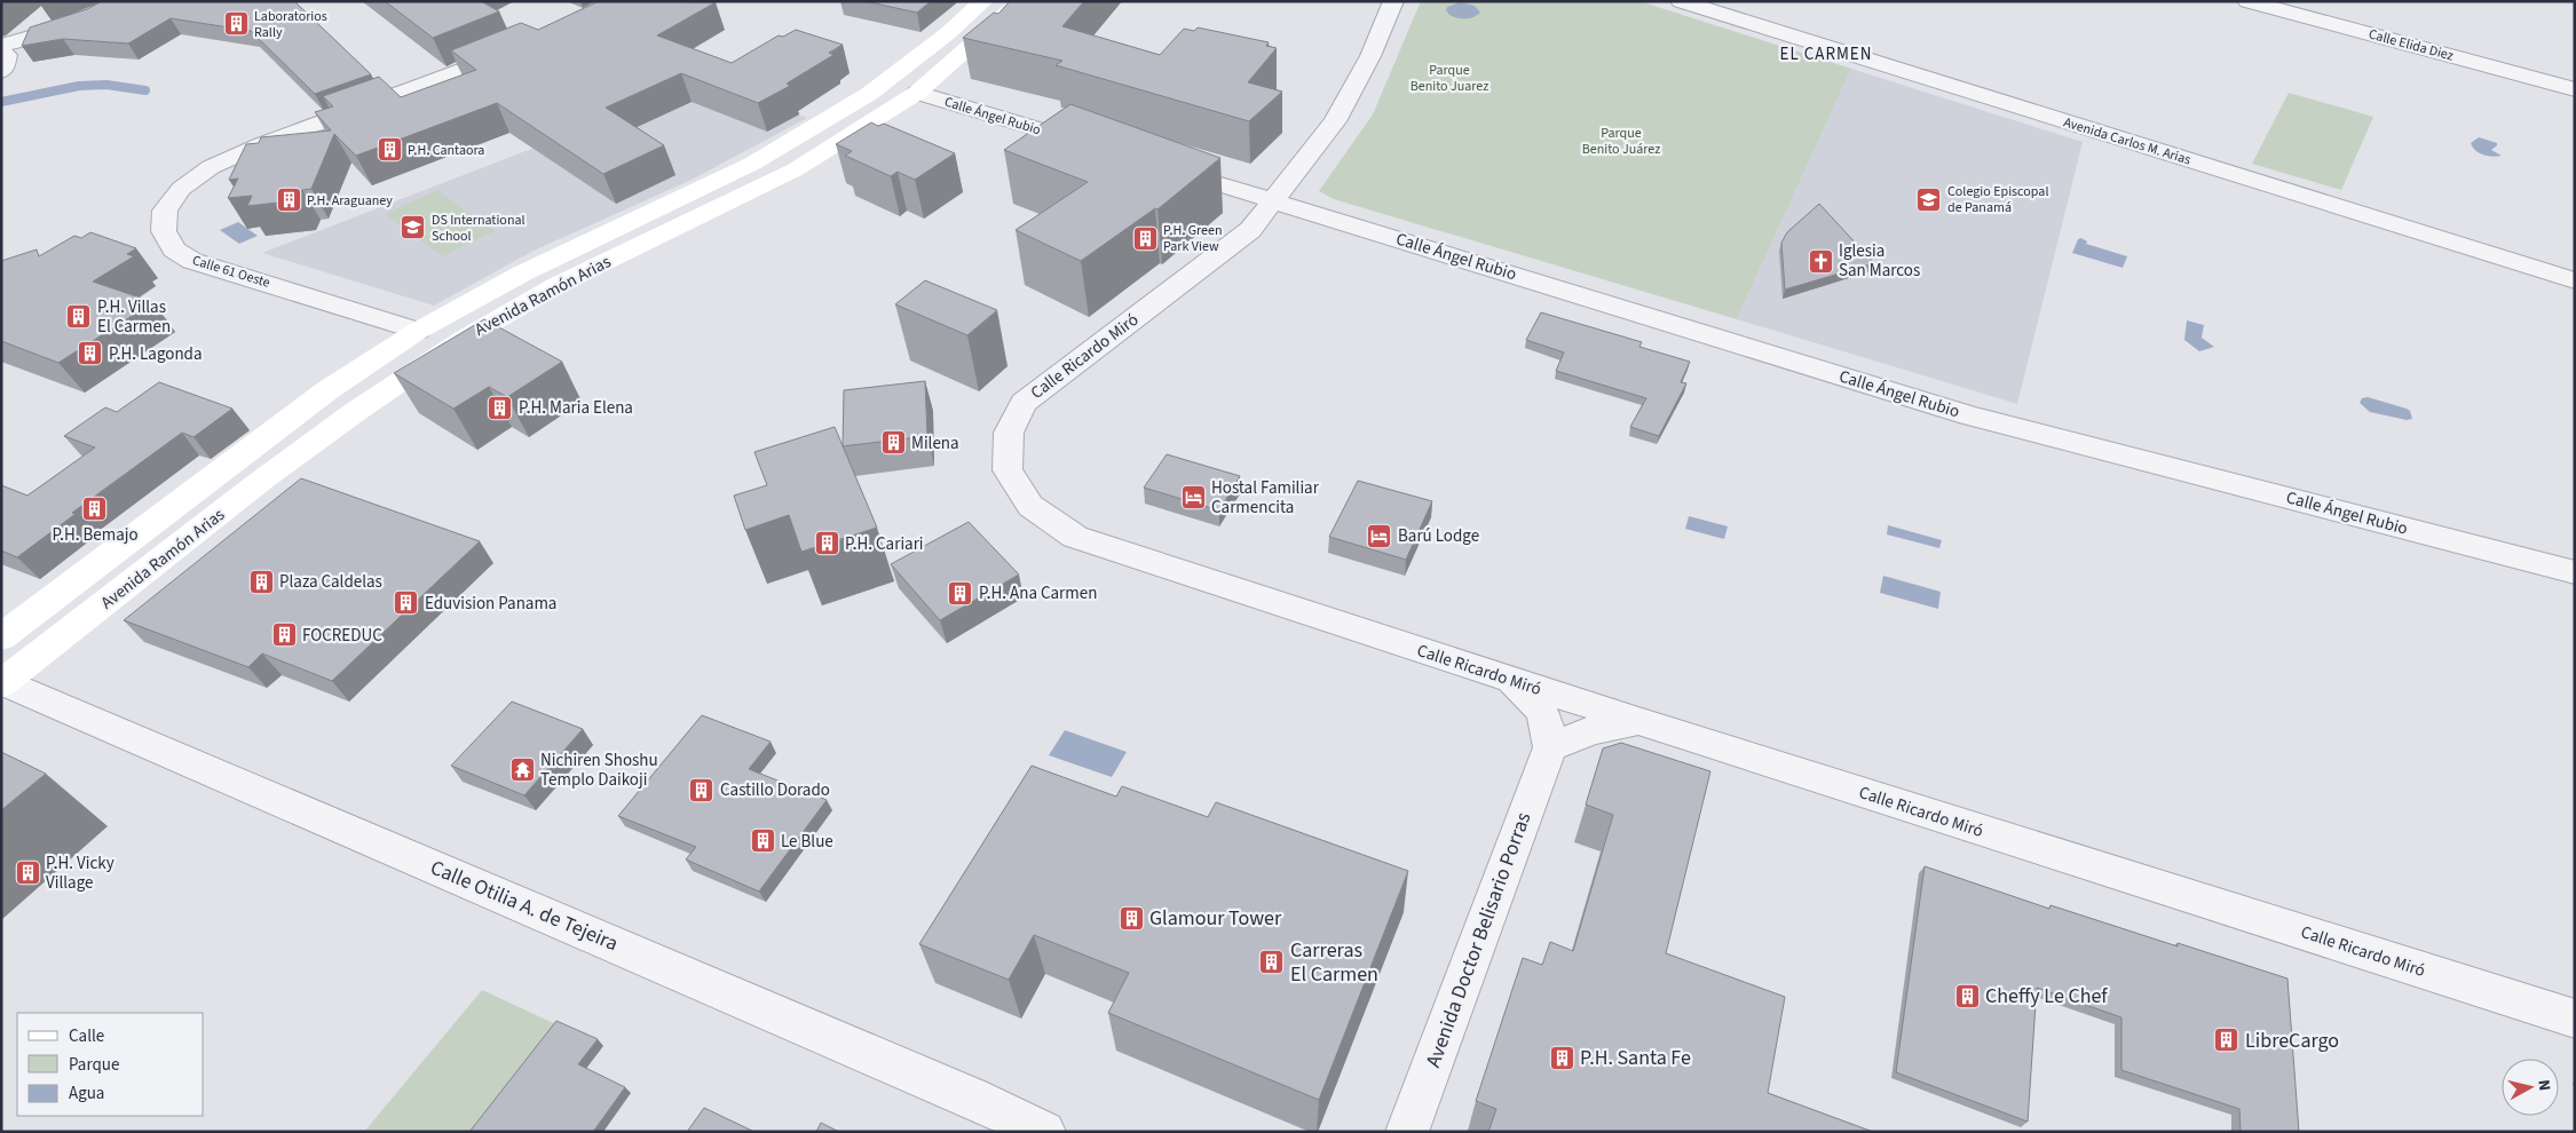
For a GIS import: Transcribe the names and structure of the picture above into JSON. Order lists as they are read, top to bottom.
{
  "streets": {
    "main road": ["Avenida Ramón Arias"],
    "street": [
      "Calle Elida Diez",
      "Calle Ángel Rubio",
      "Avenida Carlos M. Arias",
      "Calle 61 Oeste",
      "Calle Ricardo Miró",
      "Calle Otilia A. de Tejeira",
      "Avenida Doctor Belisario Porras"
    ]
  },
  "crossings": [
    ["Calle Ángel Rubio", "Avenida Ramón Arias"],
    ["Calle Ángel Rubio", "Calle Ricardo Miró"],
    ["Calle 61 Oeste", "Avenida Ramón Arias"],
    ["Avenida Ramón Arias", "Calle Otilia A. de Tejeira"],
    ["Calle Ricardo Miró", "Avenida Doctor Belisario Porras"]
  ],
  "districts": ["EL CARMEN"],
  "parks": ["Parque Benito Juarez", "Parque Benito Juárez"],
  "places": {
    "building": [
      "Laboratorios Rally",
      "P.H. Cantaora",
      "P.H. Araguaney",
      "P.H. Green Park View",
      "P.H. Villas El Carmen",
      "P.H. Lagonda",
      "P.H. Maria Elena",
      "Milena",
      "P.H. Bemajo",
      "P.H. Cariari",
      "Plaza Caldelas",
      "P.H. Ana Carmen",
      "Eduvision Panama",
      "FOCREDUC",
      "Castillo Dorado",
      "Le Blue",
      "P.H. Vicky Village",
      "Glamour Tower",
      "Carreras El Carmen",
      "Cheffy Le Chef",
      "LibreCargo",
      "P.H. Santa Fe"
    ],
    "school or university": ["Colegio Episcopal de Panamá", "DS International School"],
    "church": ["Iglesia San Marcos"],
    "hotel": ["Hostal Familiar Carmencita", "Barú Lodge"],
    "temple": ["Nichiren Shoshu Templo Daikoji"]
  },
  "legend": ["Calle", "Parque", "Agua"],
  "north": "right"
}
